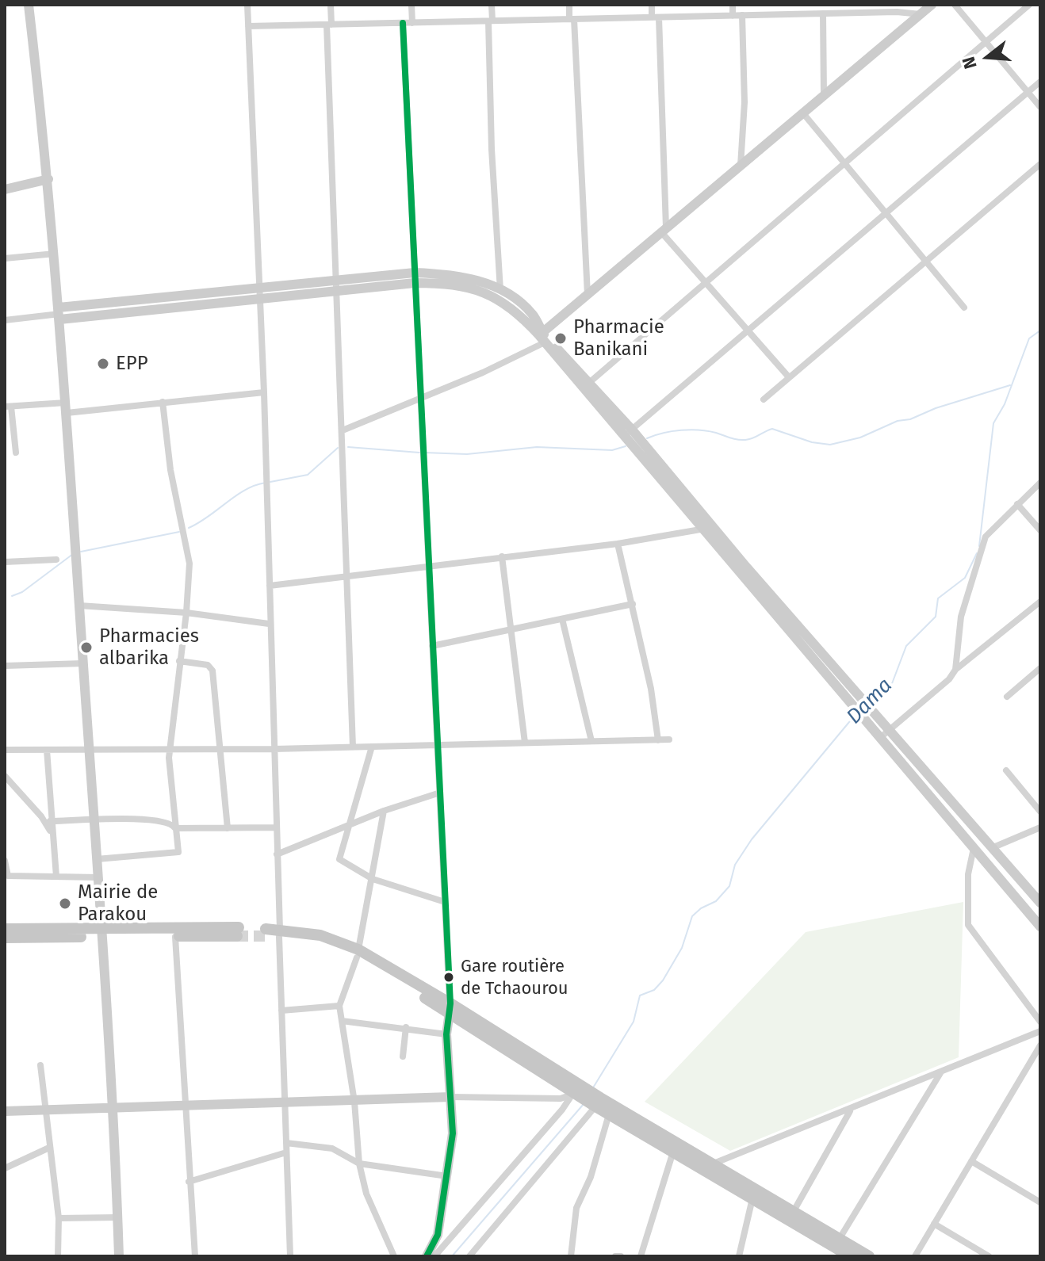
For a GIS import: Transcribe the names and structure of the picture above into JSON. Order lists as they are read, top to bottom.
{
  "water": ["Dama"],
  "places": [
    "Pharmacie Banikani",
    "EPP",
    "Pharmacies albarika",
    "Mairie de Parakou",
    "Gare routière de Tchaourou"
  ],
  "north": "left"
}
